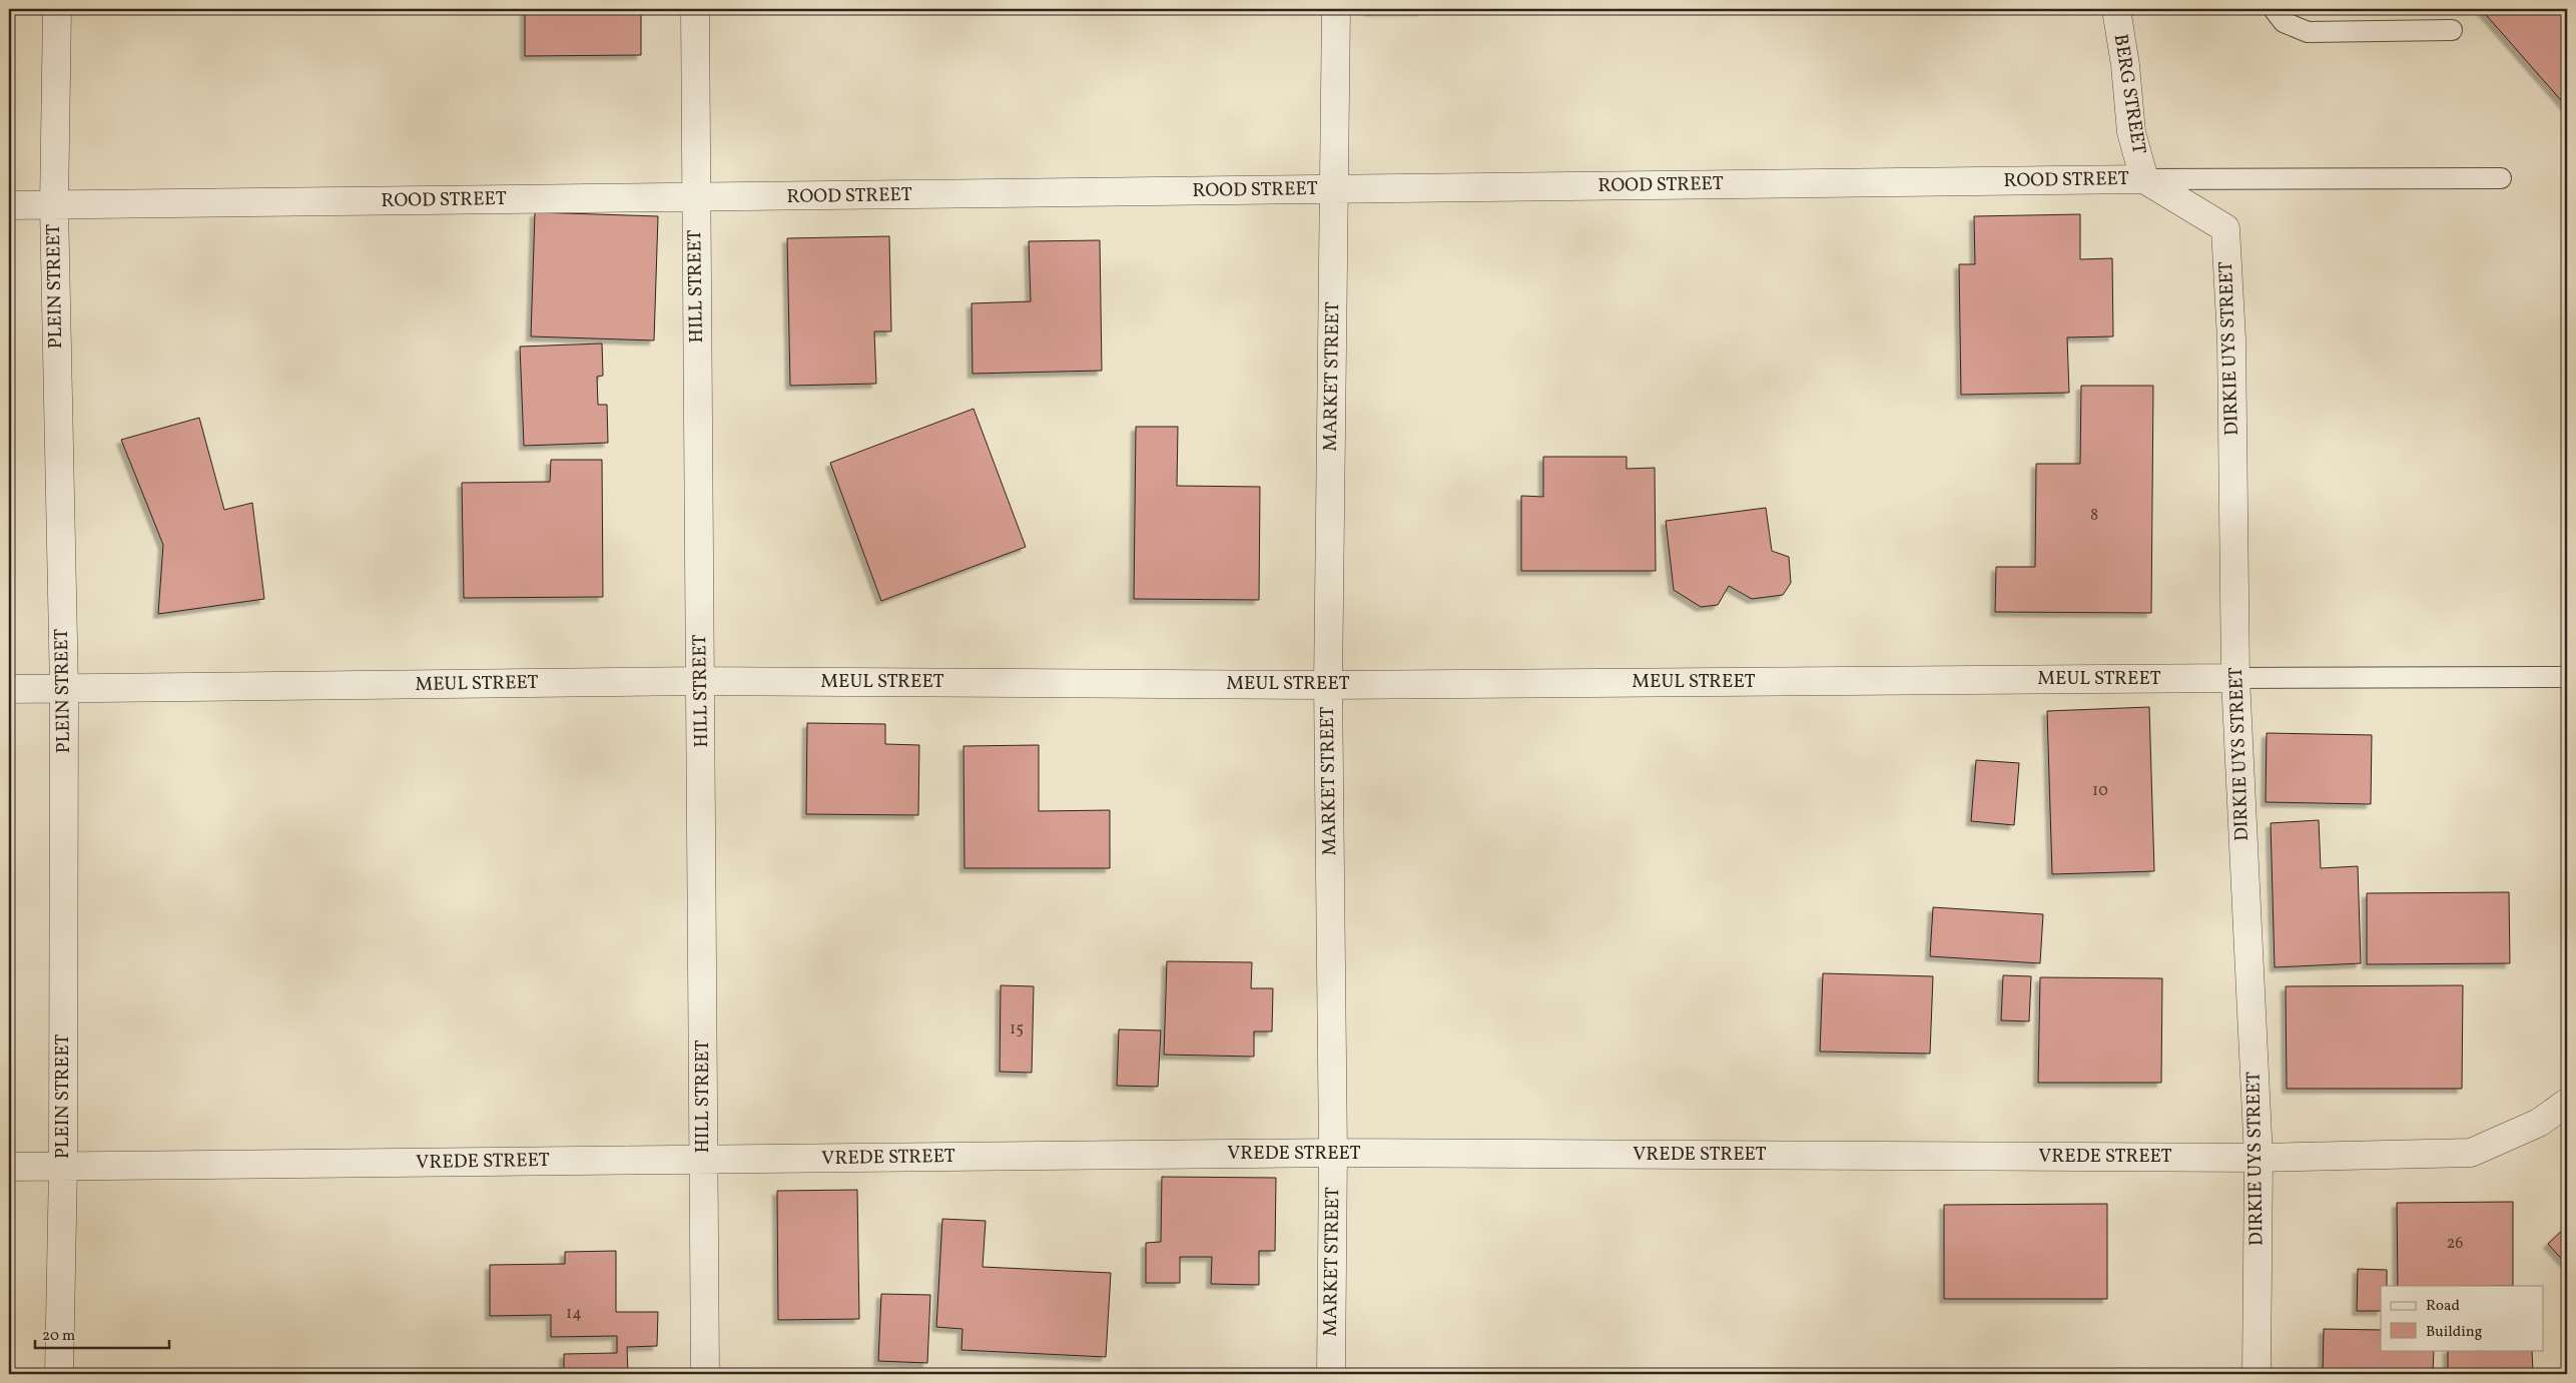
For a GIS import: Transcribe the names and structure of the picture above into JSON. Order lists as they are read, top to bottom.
{
  "streets": {
    "street": [
      "BERG STREET",
      "ROOD STREET",
      "PLEIN STREET",
      "HILL STREET",
      "DIRKIE UYS STREET",
      "MARKET STREET",
      "MEUL STREET",
      "VREDE STREET"
    ]
  },
  "crossings": [
    ["BERG STREET", "ROOD STREET"],
    ["BERG STREET", "DIRKIE UYS STREET"],
    ["ROOD STREET", "PLEIN STREET"],
    ["ROOD STREET", "HILL STREET"],
    ["ROOD STREET", "DIRKIE UYS STREET"],
    ["ROOD STREET", "MARKET STREET"],
    ["PLEIN STREET", "MEUL STREET"],
    ["PLEIN STREET", "VREDE STREET"],
    ["HILL STREET", "MEUL STREET"],
    ["HILL STREET", "VREDE STREET"],
    ["DIRKIE UYS STREET", "MEUL STREET"],
    ["DIRKIE UYS STREET", "VREDE STREET"],
    ["MARKET STREET", "MEUL STREET"],
    ["MARKET STREET", "VREDE STREET"]
  ],
  "house_numbers": [
    "8",
    "10",
    "15",
    "26",
    "14"
  ],
  "legend": ["Road", "Building"],
  "scale_bar": "20 m"
}
